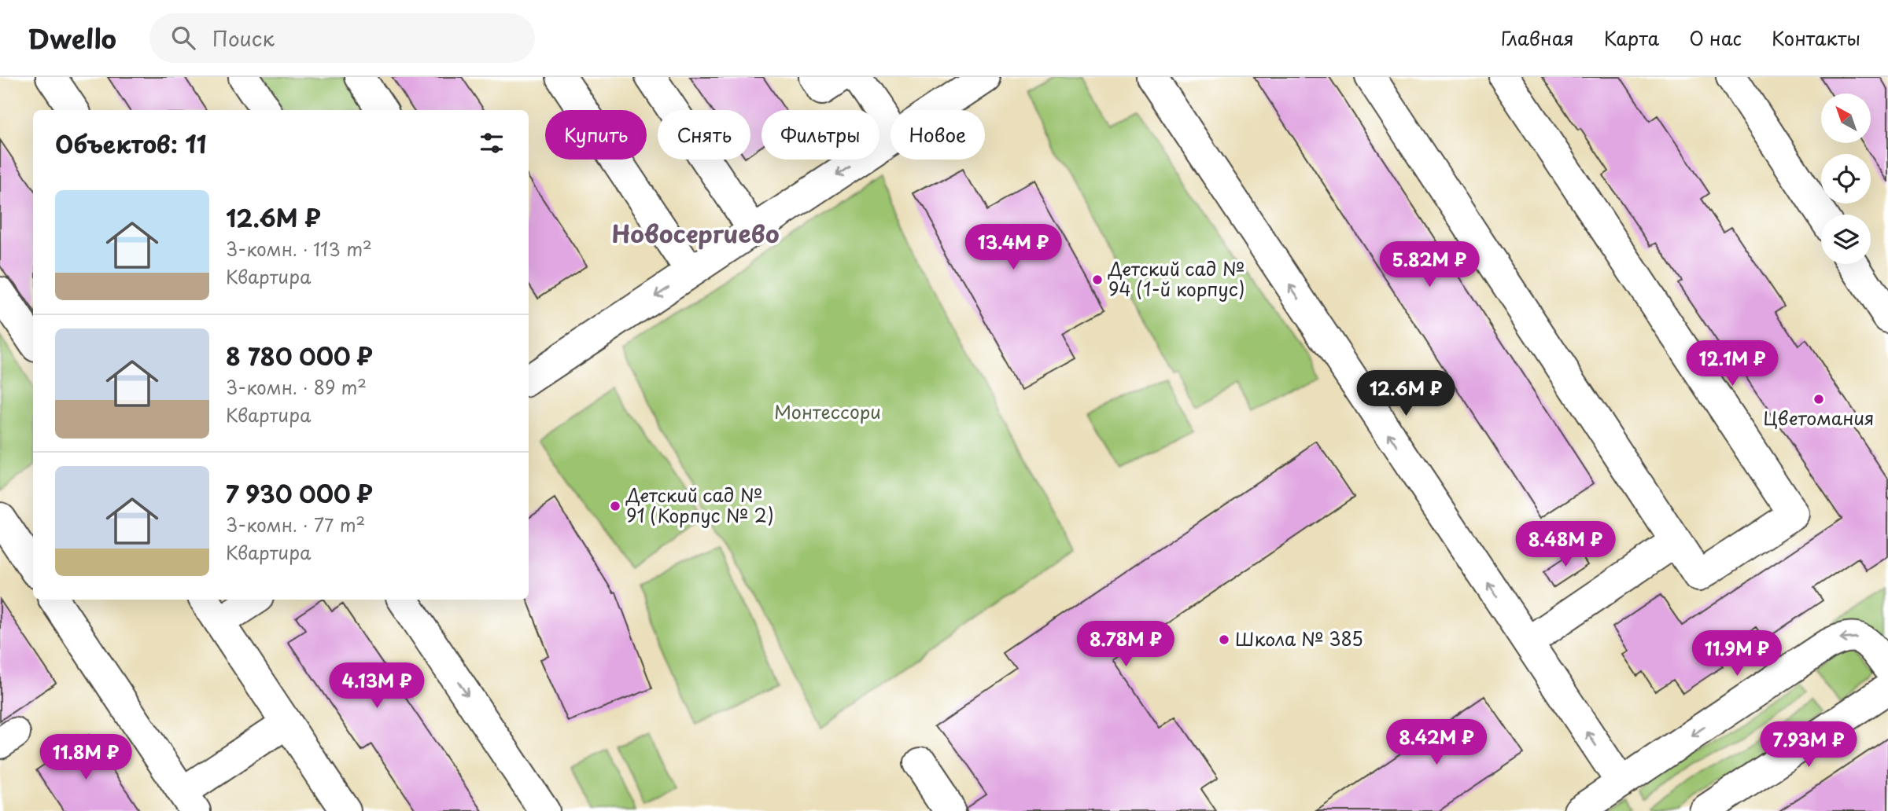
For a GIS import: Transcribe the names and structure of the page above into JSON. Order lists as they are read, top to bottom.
{
  "districts": ["Новосергиево"],
  "parks": ["Монтессори"],
  "places": [
    "Детский сад № 94 (1-й корпус)",
    "Цветомания",
    "Детский сад № 91 (Корпус № 2)",
    "Школа № 385"
  ],
  "north": "top left",
  "page": {
    "header": "Dwello",
    "search": "Поиск",
    "nav": [
      "Главная",
      "Карта",
      "О нас",
      "Контакты"
    ],
    "chip": [
      "Купить",
      "Снять",
      "Фильтры",
      "Новое"
    ],
    "heading": "Объектов: 11",
    "list": [
      {
        "name": "12.6M ₽",
        "note": "3-комн. · 113 m² · Квартира"
      },
      {
        "name": "8 780 000 ₽",
        "note": "3-комн. · 89 m² · Квартира"
      },
      {
        "name": "7 930 000 ₽",
        "note": "3-комн. · 77 m² · Квартира"
      }
    ],
    "price": [
      "13.4M ₽",
      "5.82M ₽",
      "12.1M ₽",
      "12.6M ₽",
      "8.48M ₽",
      "8.78M ₽",
      "11.9M ₽",
      "4.13M ₽",
      "8.42M ₽",
      "7.93M ₽",
      "11.8M ₽"
    ]
  }
}
